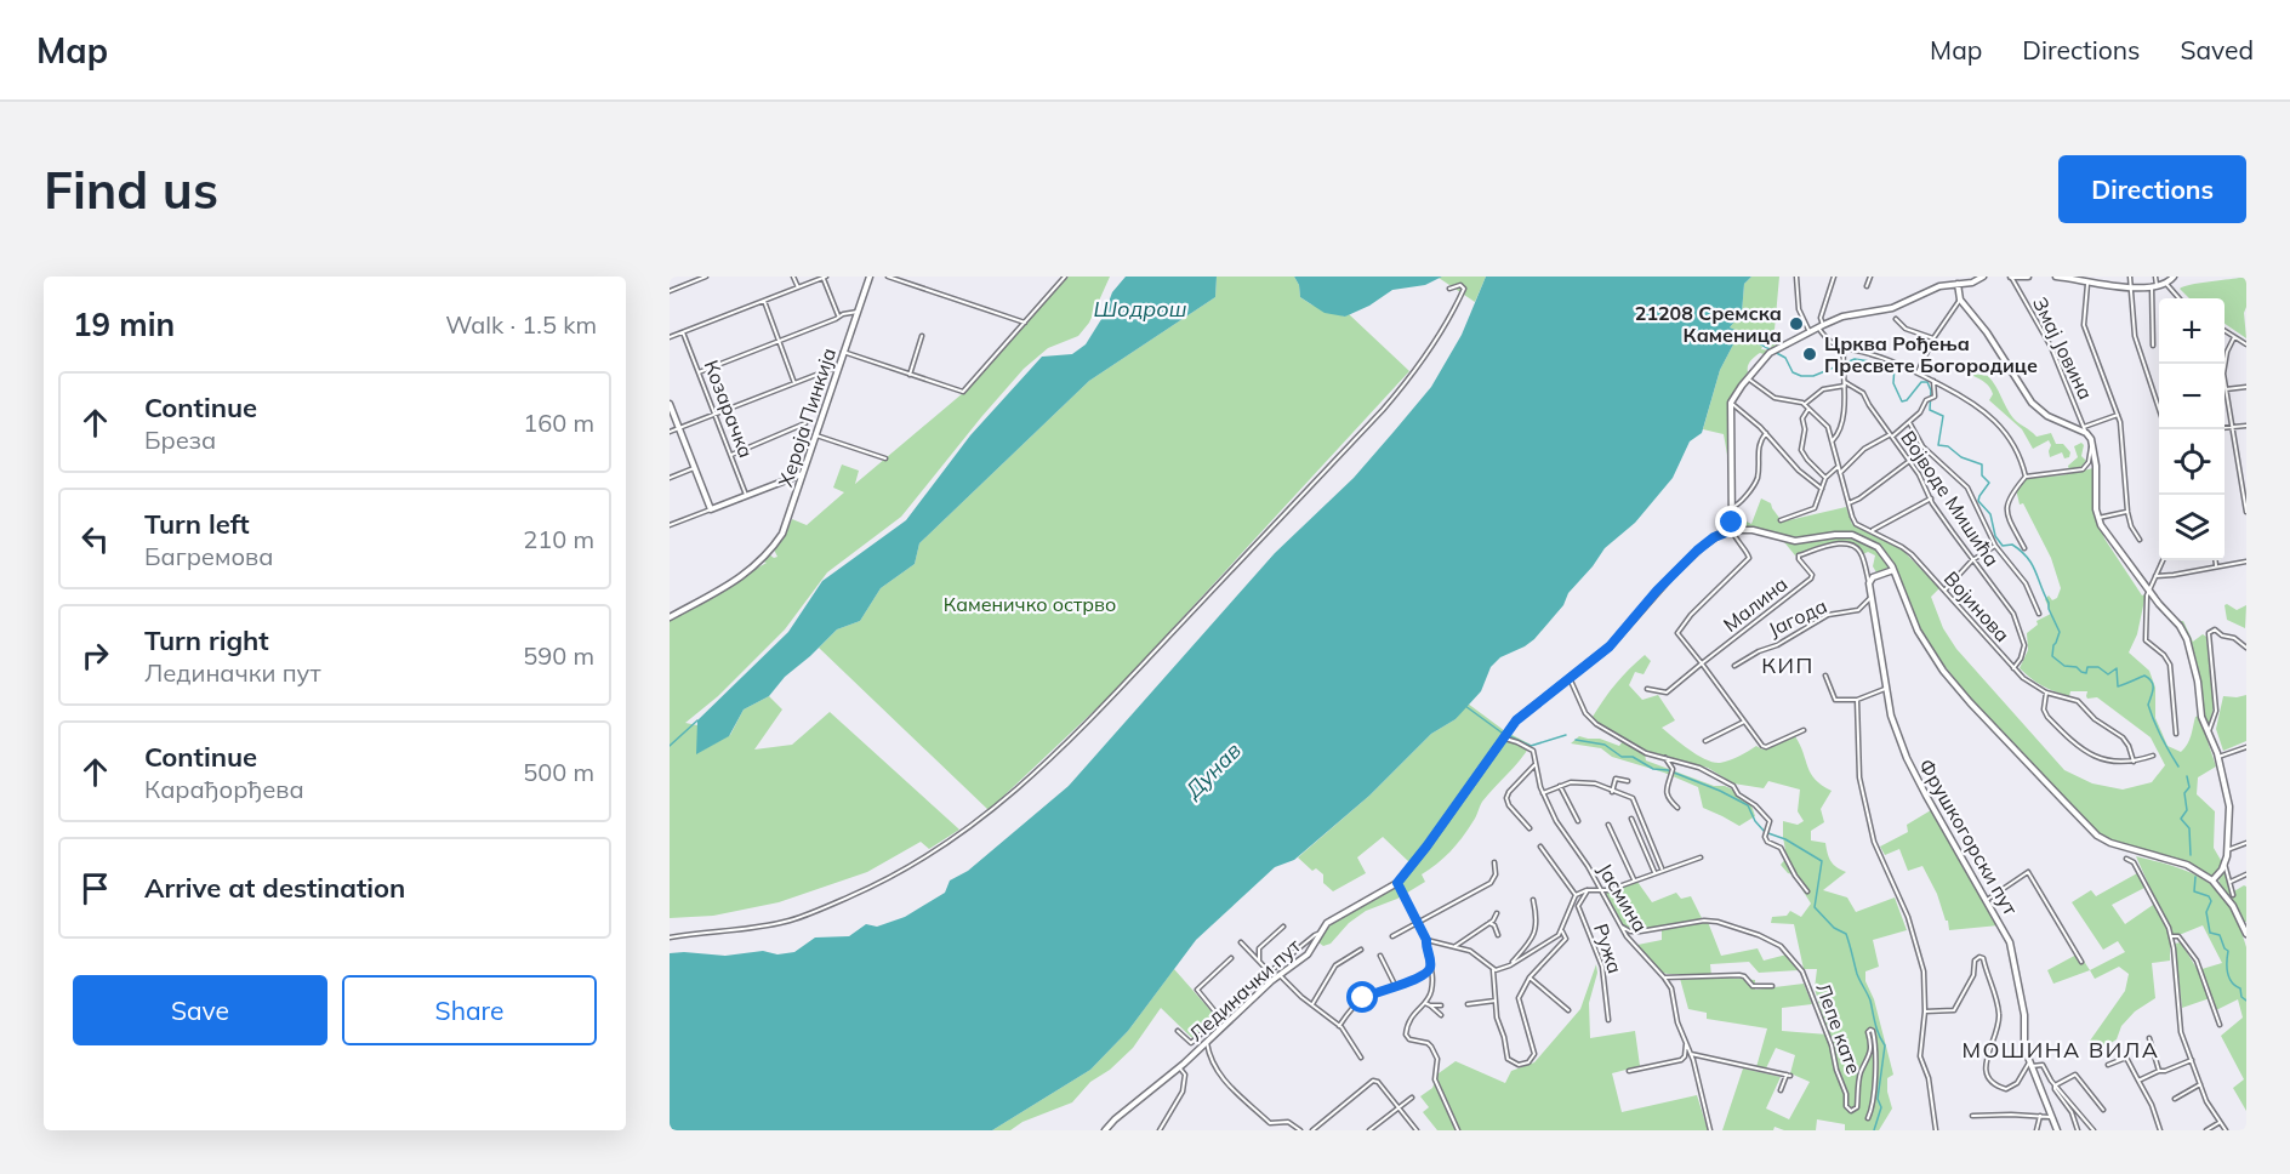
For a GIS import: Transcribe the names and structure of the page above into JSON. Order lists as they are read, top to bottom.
{
  "streets": {
    "street": [
      "Змај Јовина",
      "Козарачка",
      "Хероја Пинкија",
      "Војводе Мишића",
      "Малина",
      "Војинова",
      "Јагода",
      "Фрушкогорски пут",
      "Јасмина",
      "Ружа",
      "Лединачки пут",
      "Лепе кате"
    ]
  },
  "crossings": [
    ["Војводе Мишића", "Војинова"],
    ["Малина", "Фрушкогорски пут"],
    ["Јагода", "Фрушкогорски пут"],
    ["Јасмина", "Лединачки пут"],
    ["Јасмина", "Лепе кате"]
  ],
  "districts": ["КИП", "МОШИНА ВИЛА"],
  "water": ["Шодрош", "Дунав"],
  "parks": ["Каменичко острво"],
  "places": ["21208 Сремска Каменица", "Црква Рођења Пресвете Богородице"],
  "page": {
    "header": "Map",
    "nav": ["Map", "Directions", "Saved"],
    "buttons": [
      "Directions",
      ["Save", "Share"]
    ],
    "title": "Find us",
    "heading": ["19 min", "Walk · 1.5 km"],
    "map_buttons": ["+", "−"],
    "list": [
      ["Continue", "Бреза", "160 m"],
      ["Turn left", "Багремова", "210 m"],
      ["Turn right", "Лединачки пут", "590 m"],
      ["Continue", "Карађорђева", "500 m"],
      "Arrive at destination"
    ]
  }
}
